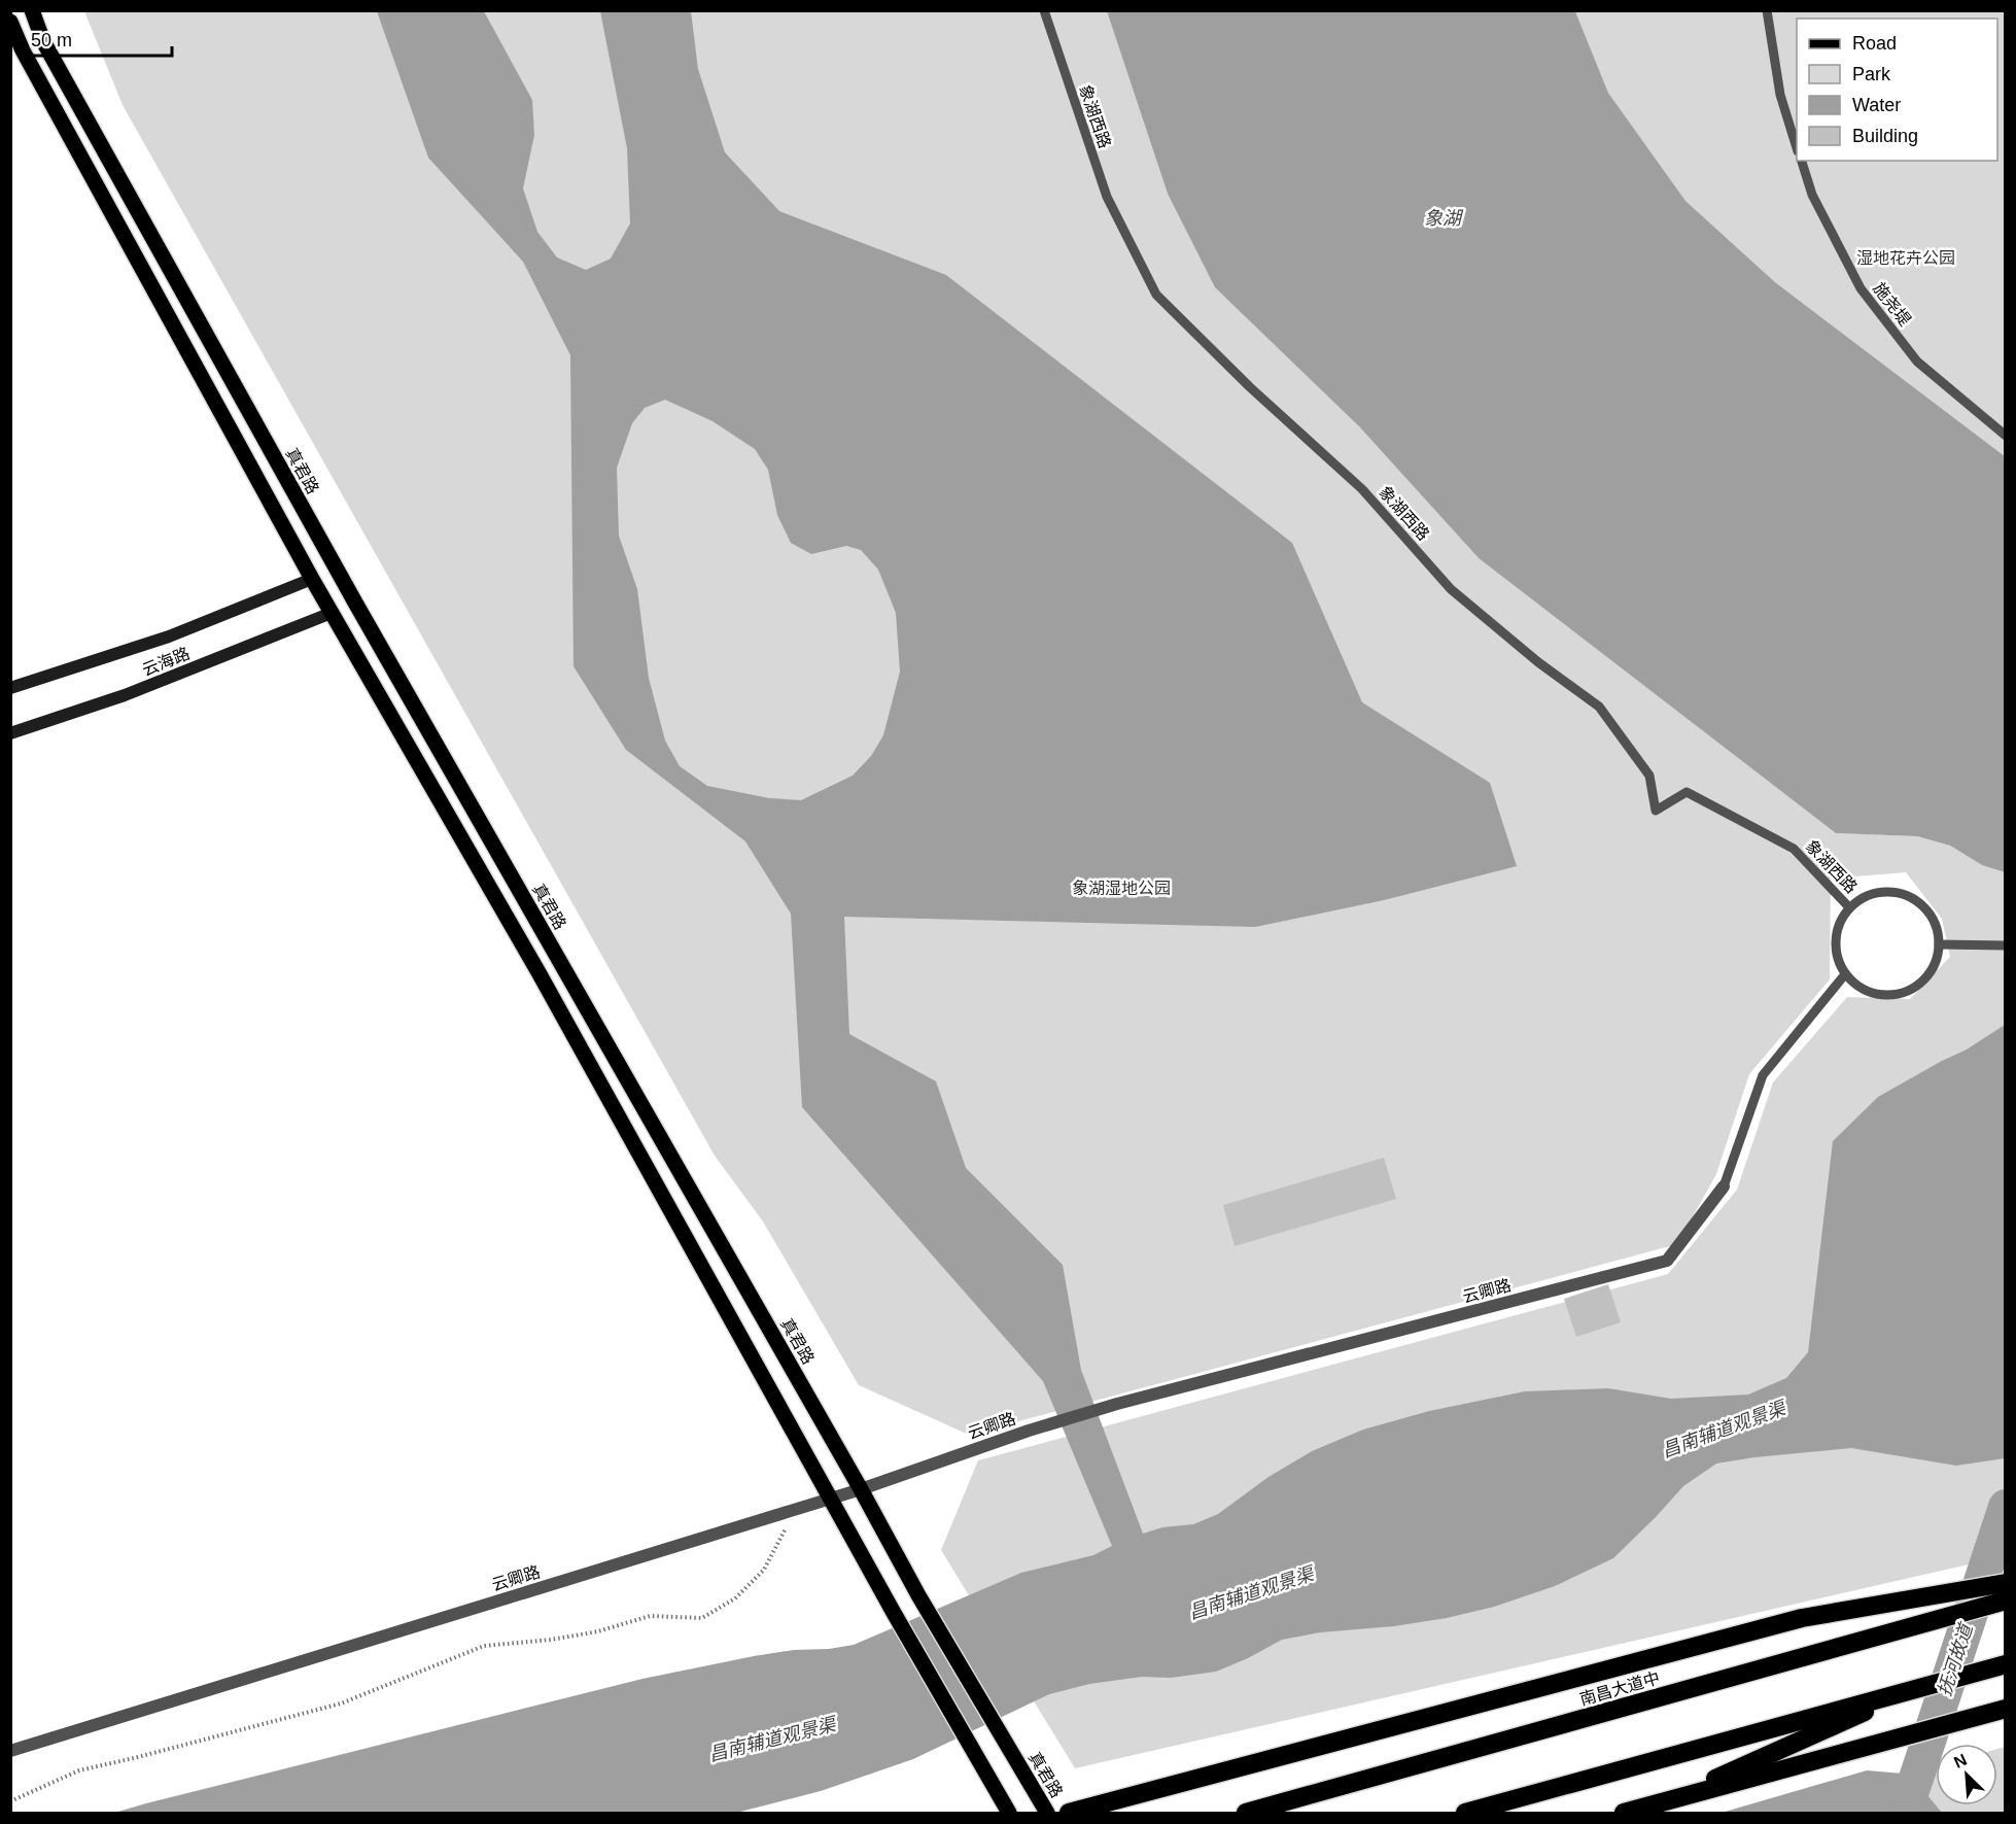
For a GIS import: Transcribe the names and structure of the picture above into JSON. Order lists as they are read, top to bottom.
{
  "streets": {
    "highway": ["南昌大道中"],
    "main road": ["真君路"],
    "street": ["云海路", "云卿路"],
    "lane": ["象湖西路", "施尧堤"]
  },
  "crossings": [
    ["真君路", "云卿路"]
  ],
  "water": ["象湖", "昌南辅道观景渠", "抚河故道"],
  "parks": ["湿地花卉公园", "象湖湿地公园"],
  "legend": [
    "Road",
    "Park",
    "Water",
    "Building"
  ],
  "scale_bar": "50 m",
  "north": "top left"
}
